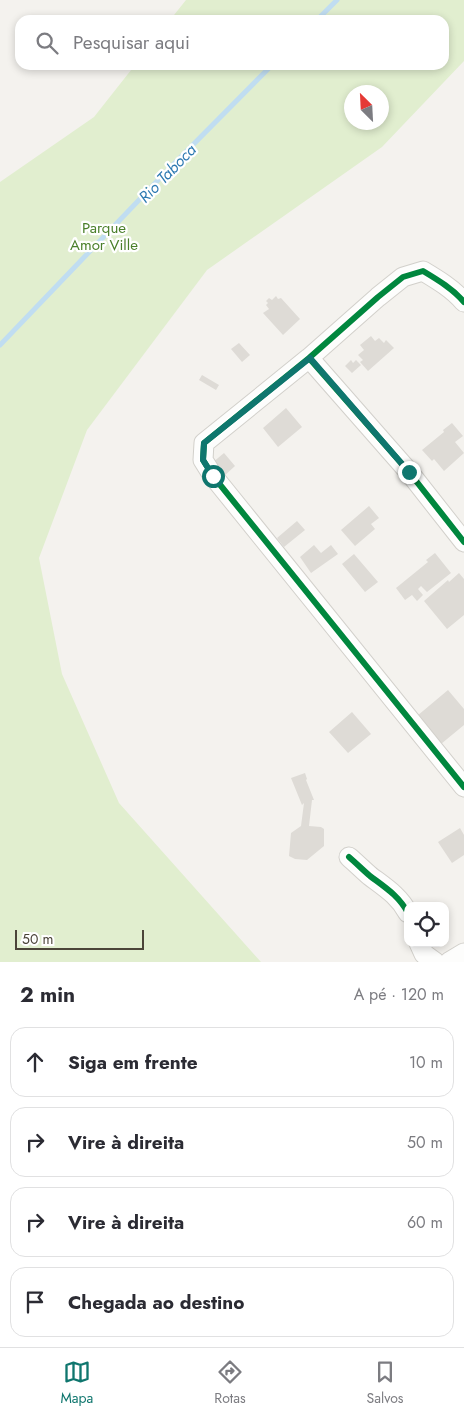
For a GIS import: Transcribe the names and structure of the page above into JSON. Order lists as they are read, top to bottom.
{
  "water": ["Rio Taboca"],
  "parks": ["Parque Amor Ville"],
  "scale_bar": "50 m",
  "north": "top left",
  "page": {
    "search": "Pesquisar aqui",
    "scale": "50 m",
    "heading": ["2 min", "A pé · 120 m"],
    "list": [
      ["Siga em frente", "10 m"],
      ["Vire à direita", "50 m"],
      ["Vire à direita", "60 m"],
      "Chegada ao destino"
    ],
    "nav": ["Mapa", "Rotas", "Salvos"]
  }
}
